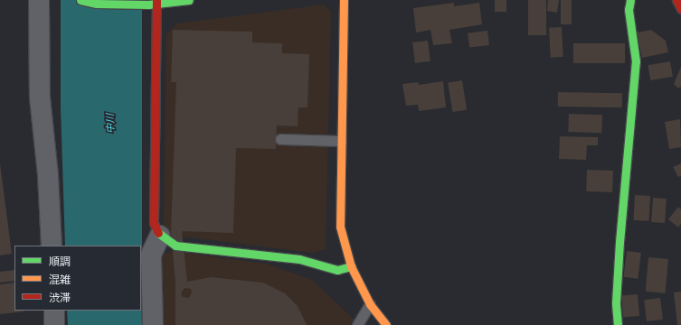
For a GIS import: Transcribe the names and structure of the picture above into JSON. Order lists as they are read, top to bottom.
{
  "water": ["中川"],
  "legend": ["順調", "混雑", "渋滞"]
}
